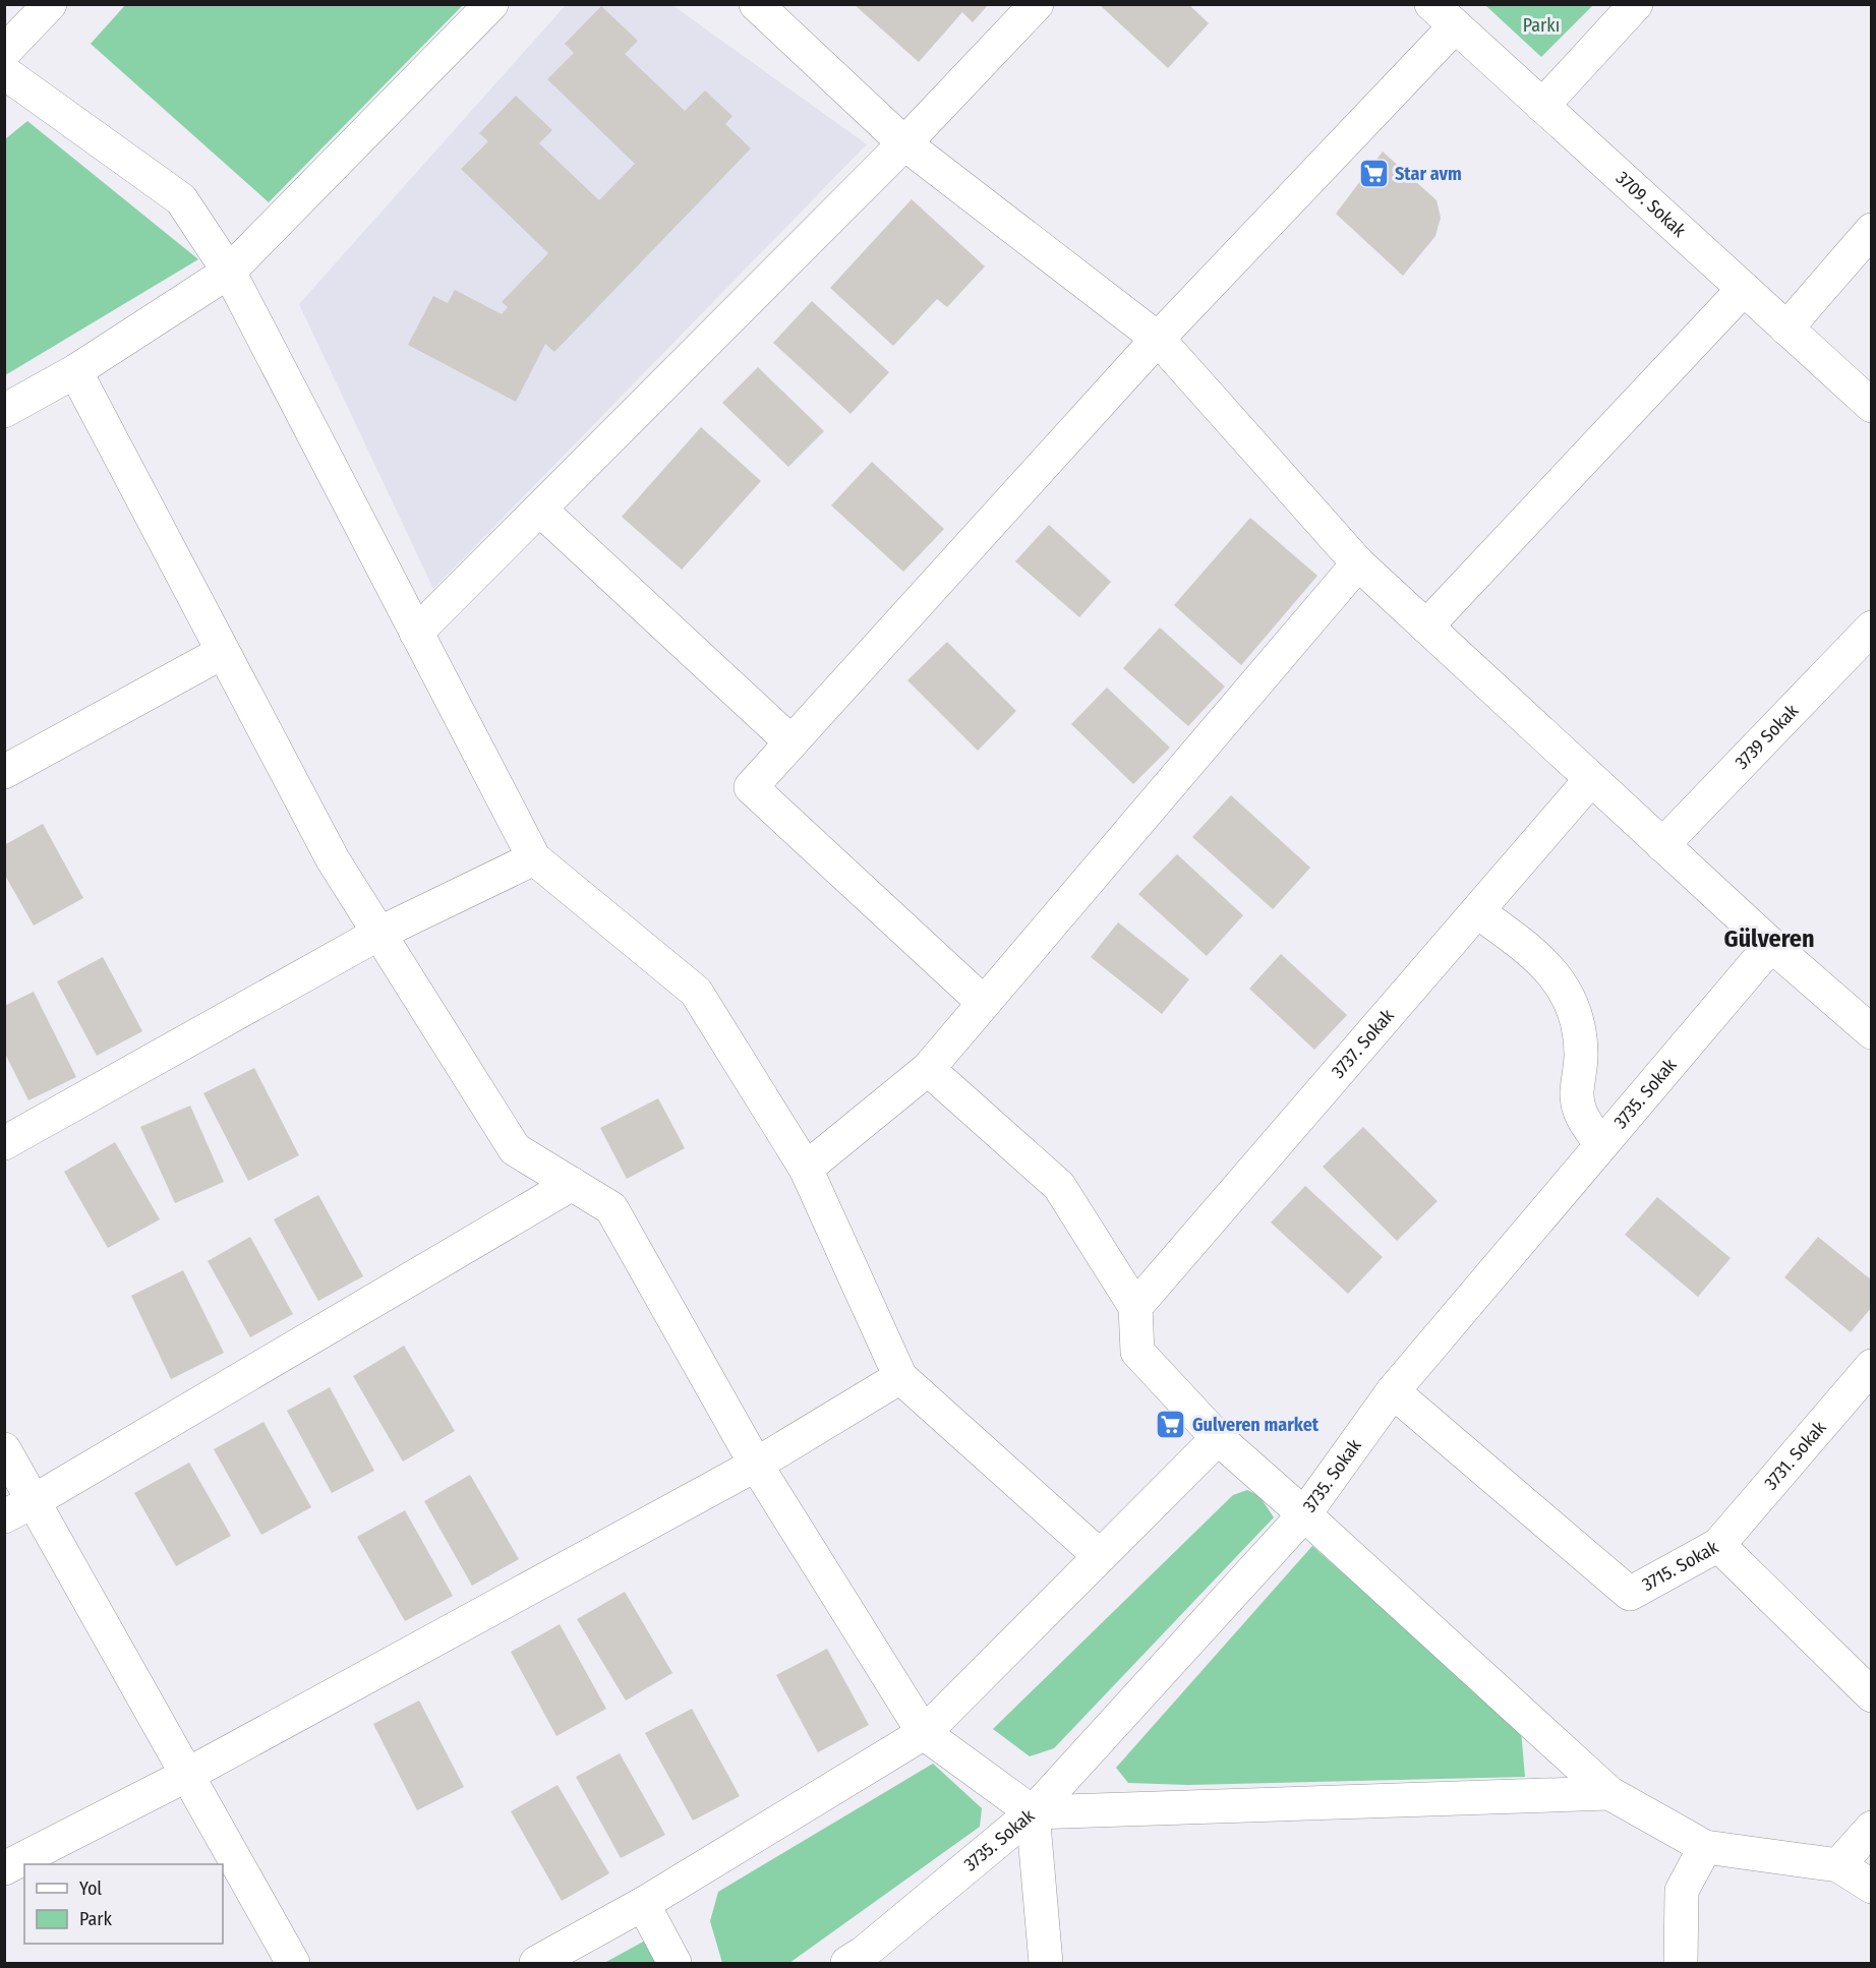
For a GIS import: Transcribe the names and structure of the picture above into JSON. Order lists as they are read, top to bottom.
{
  "streets": {
    "street": [
      "3709. Sokak",
      "3739 Sokak",
      "3737. Sokak",
      "3735. Sokak",
      "3731. Sokak",
      "3715. Sokak"
    ]
  },
  "crossings": [
    ["3735. Sokak", "3715. Sokak"],
    ["3731. Sokak", "3715. Sokak"]
  ],
  "districts": ["Gülveren"],
  "parks": ["Parkı"],
  "places": {
    "supermarket": ["Star avm", "Gulveren market"]
  },
  "legend": ["Yol", "Park"]
}
